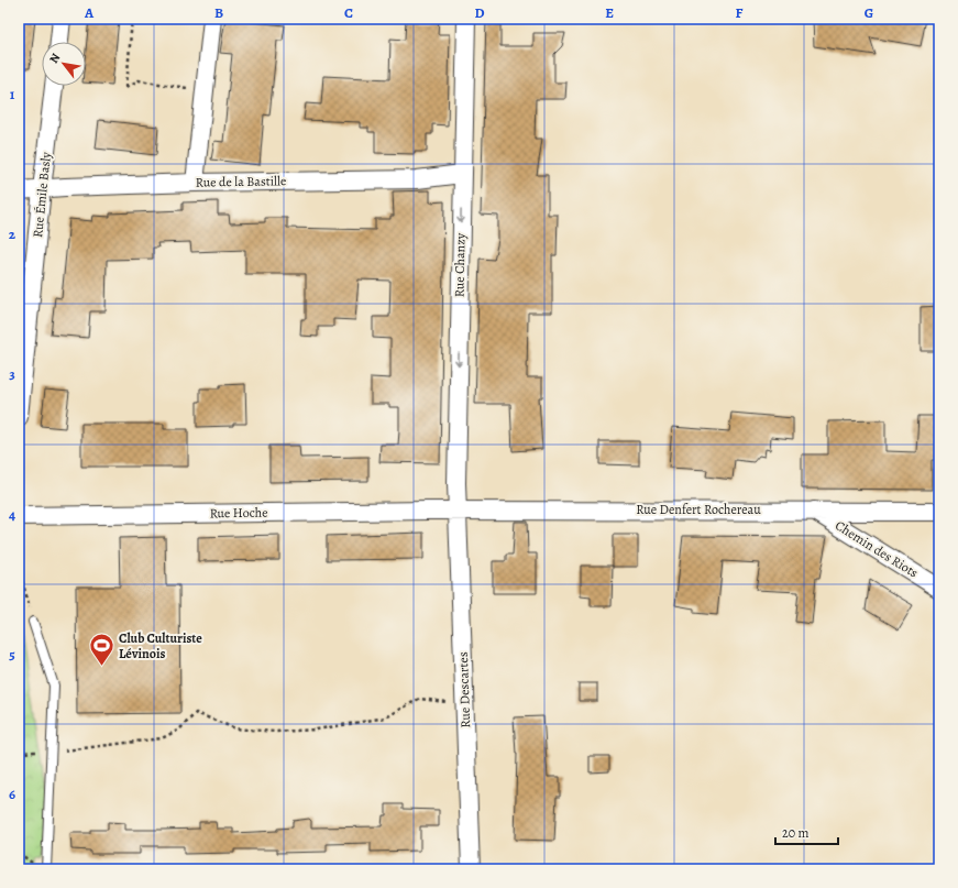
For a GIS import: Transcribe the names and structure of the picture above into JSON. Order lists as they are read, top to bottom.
{
  "streets": {
    "street": [
      "Rue de la Bastille",
      "Rue Émile Basly",
      "Rue Chanzy",
      "Rue Denfert Rochereau",
      "Rue Hoche",
      "Chemin des Riots",
      "Rue Descartes"
    ]
  },
  "crossings": [
    ["Rue de la Bastille", "Rue Émile Basly"],
    ["Rue de la Bastille", "Rue Chanzy"],
    ["Rue Chanzy", "Rue Denfert Rochereau"],
    ["Rue Chanzy", "Rue Hoche"],
    ["Rue Chanzy", "Rue Descartes"],
    ["Rue Denfert Rochereau", "Rue Hoche"],
    ["Rue Denfert Rochereau", "Chemin des Riots"],
    ["Rue Denfert Rochereau", "Rue Descartes"],
    ["Rue Hoche", "Rue Descartes"]
  ],
  "one_way": ["Rue Chanzy"],
  "places": {
    "sports": ["Club Culturiste Lévinois"]
  },
  "scale_bar": "20 m",
  "north": "top left",
  "grid": {
    "columns": [
      "A",
      "B",
      "C",
      "D",
      "E",
      "F",
      "G"
    ],
    "rows": [
      "1",
      "2",
      "3",
      "4",
      "5",
      "6"
    ]
  }
}
